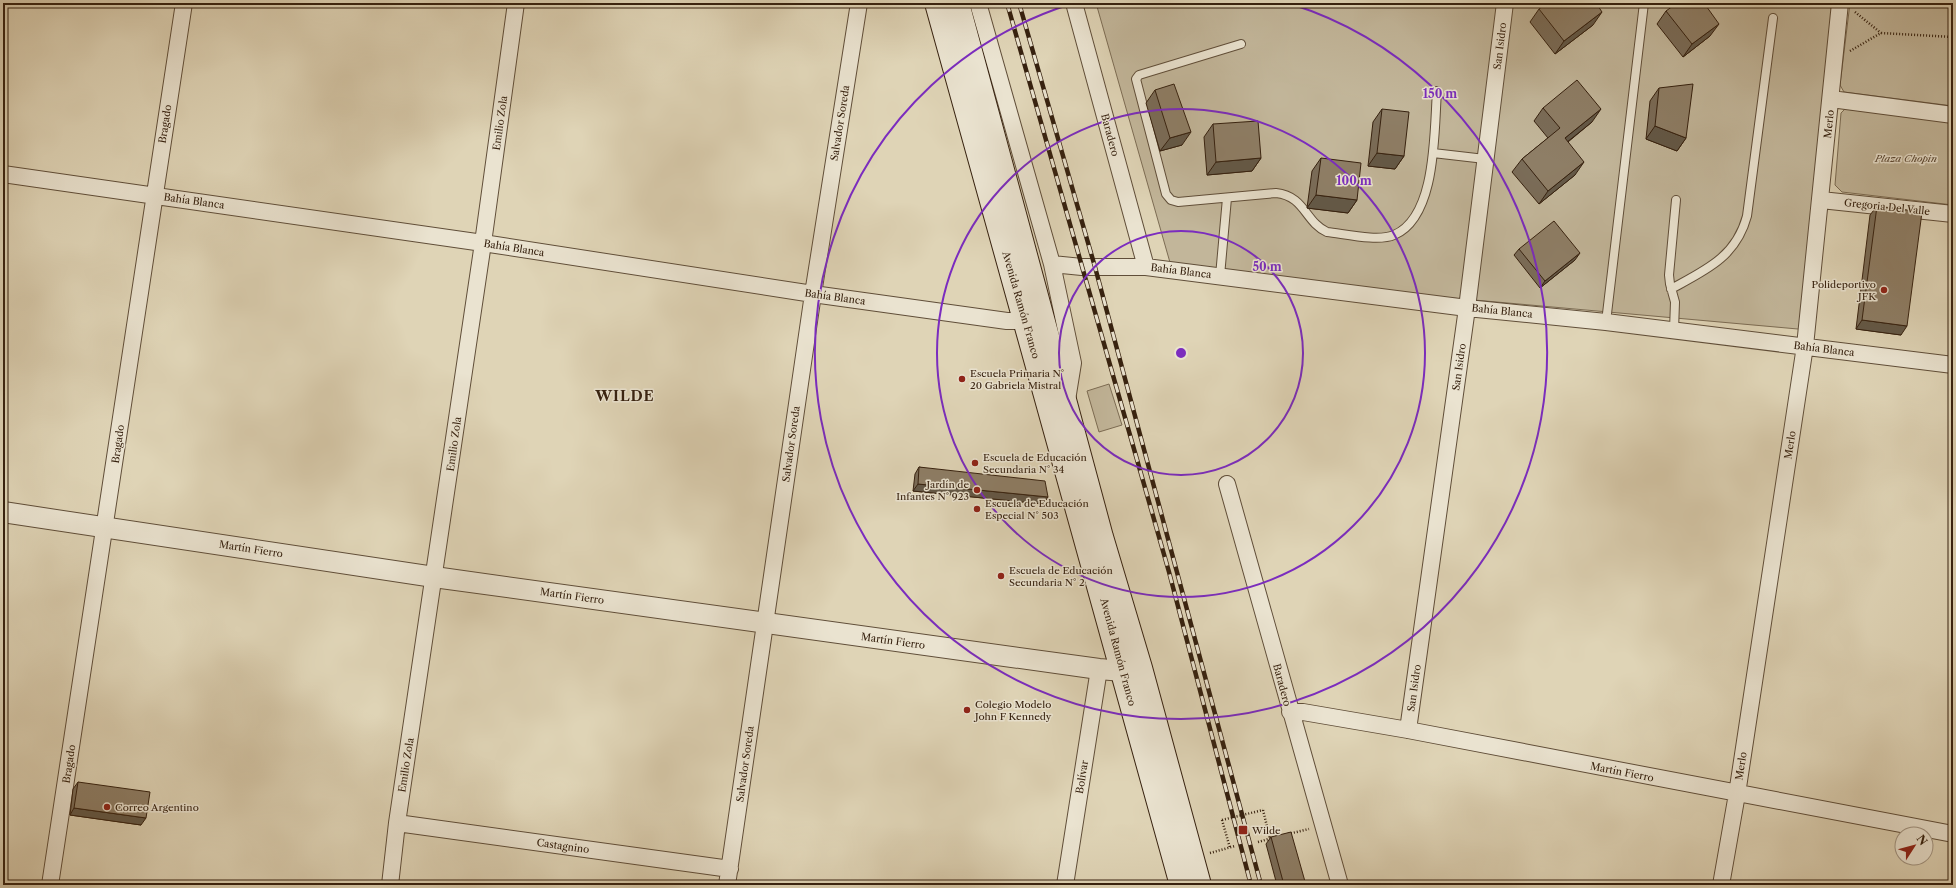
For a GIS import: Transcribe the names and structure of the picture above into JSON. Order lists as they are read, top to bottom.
{
  "streets": {
    "main road": ["Avenida Ramón Franco"],
    "street": [
      "San Isidro",
      "Emilio Zola",
      "Salvador Soreda",
      "Bragado",
      "Merlo",
      "Baradero",
      "Bahía Blanca",
      "Gregoria Del Valle",
      "Martín Fierro",
      "Bolívar",
      "Castagnino"
    ]
  },
  "crossings": [
    ["San Isidro", "Bahía Blanca"],
    ["San Isidro", "Martín Fierro"],
    ["Emilio Zola", "Bahía Blanca"],
    ["Emilio Zola", "Martín Fierro"],
    ["Emilio Zola", "Castagnino"],
    ["Salvador Soreda", "Bahía Blanca"],
    ["Salvador Soreda", "Martín Fierro"],
    ["Salvador Soreda", "Castagnino"],
    ["Bragado", "Bahía Blanca"],
    ["Bragado", "Martín Fierro"],
    ["Merlo", "Bahía Blanca"],
    ["Merlo", "Gregoria Del Valle"],
    ["Merlo", "Martín Fierro"],
    ["Baradero", "Bahía Blanca"],
    ["Baradero", "Martín Fierro"],
    ["Bahía Blanca", "Avenida Ramón Franco"],
    ["Avenida Ramón Franco", "Martín Fierro"],
    ["Martín Fierro", "Bolívar"]
  ],
  "districts": ["WILDE"],
  "parks": ["Plaza Chopin"],
  "places": {
    "other": [
      "Polideportivo JFK",
      "Escuela Primaria N° 20 Gabriela Mistral",
      "Escuela de Educación Secundaria N° 34",
      "Jardín de Infantes N° 923",
      "Escuela de Educación Especial N° 503",
      "Escuela de Educación Secundaria N° 2",
      "Colegio Modelo John F Kennedy",
      "Correo Argentino"
    ],
    "transit": ["Wilde"]
  },
  "north": "top right",
  "rings": ["150 m", "100 m", "50 m"]
}
